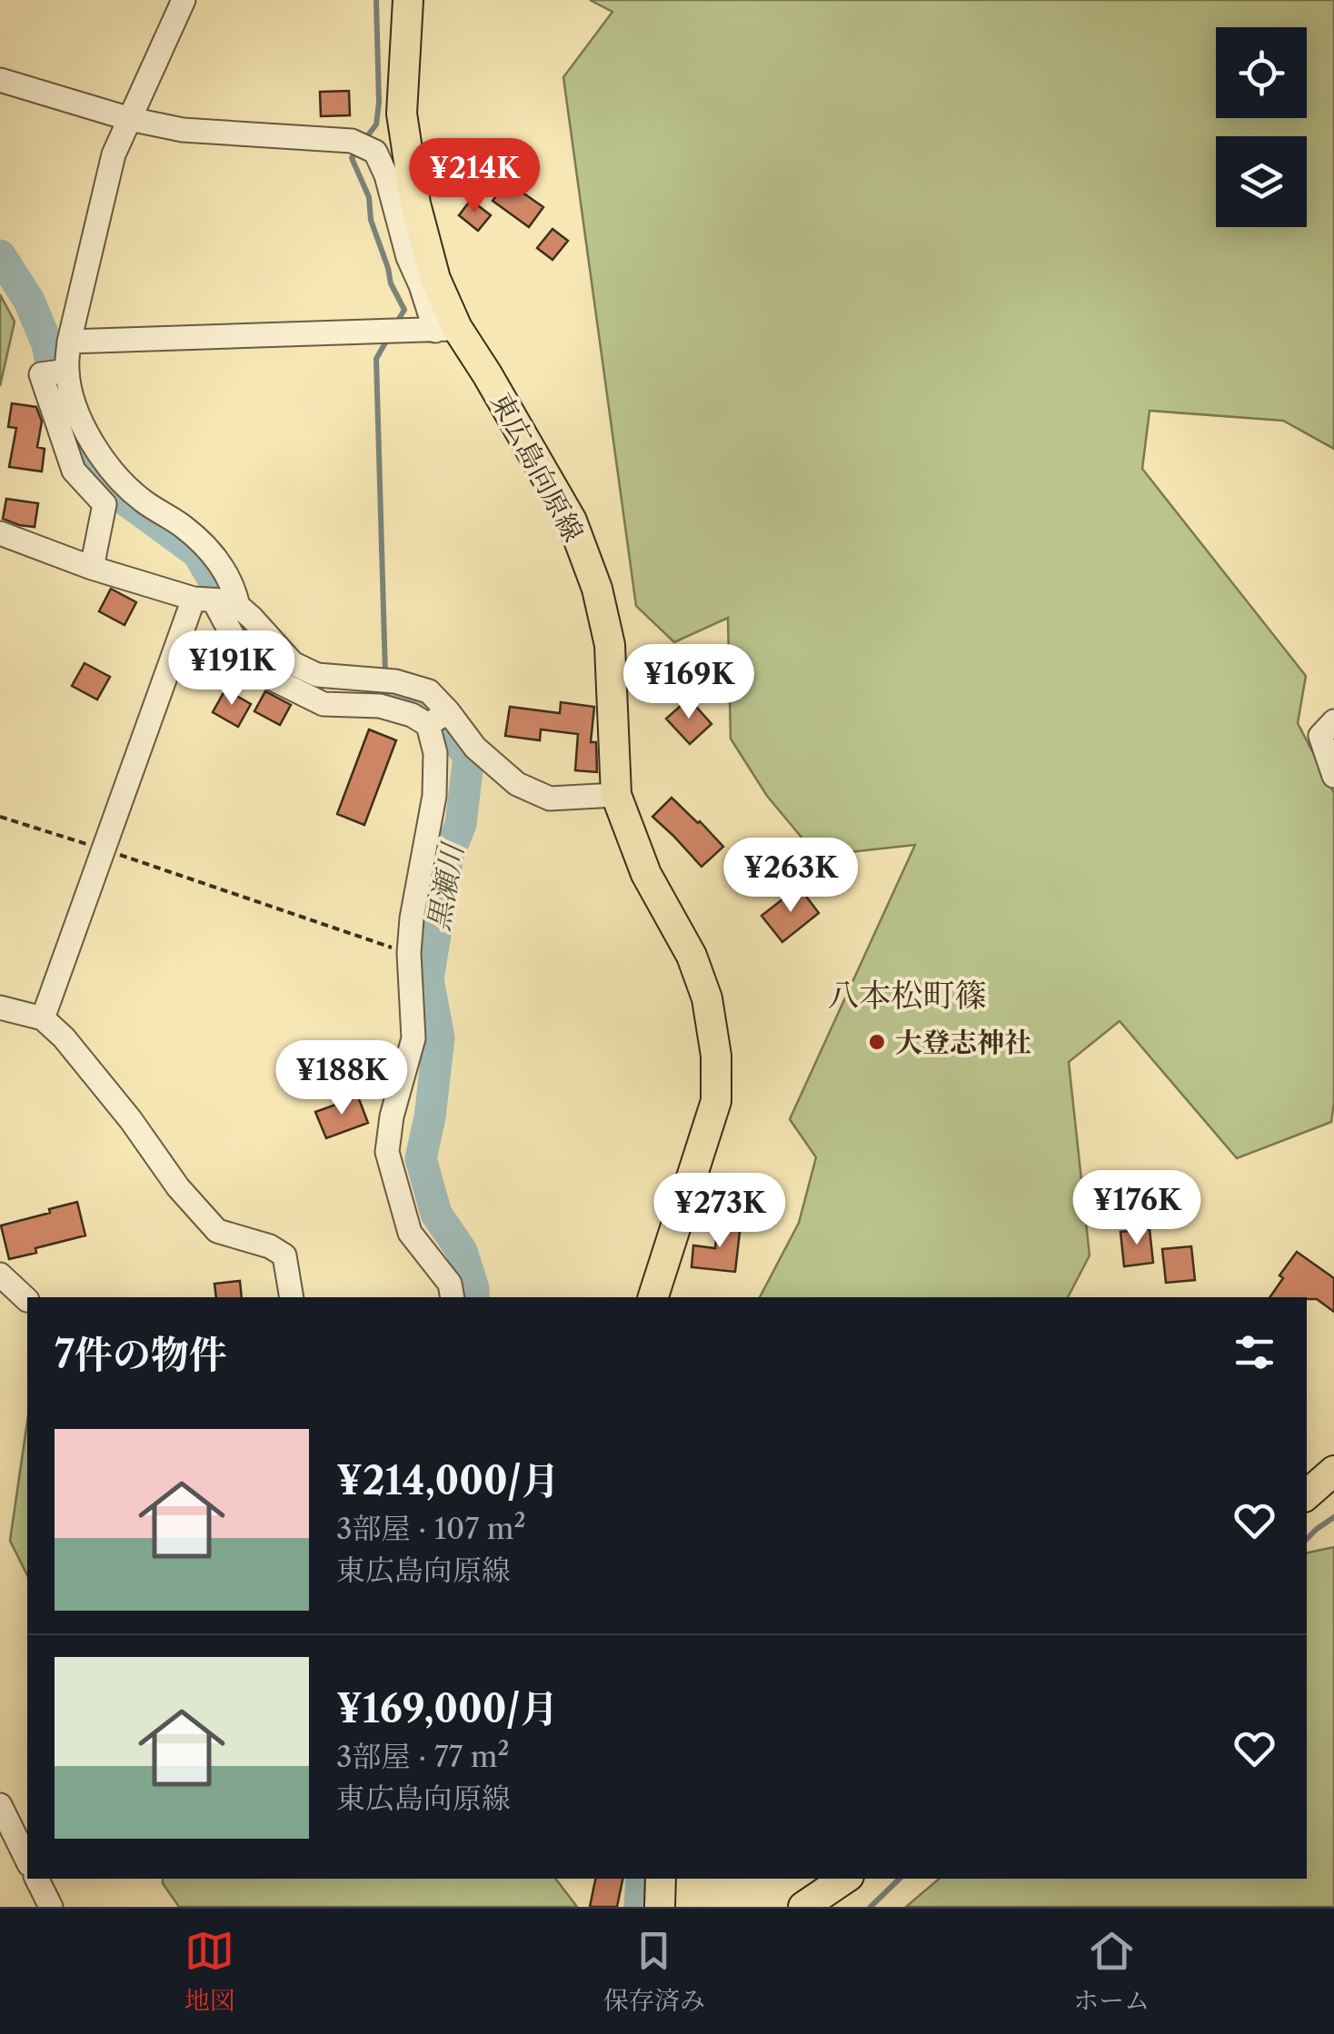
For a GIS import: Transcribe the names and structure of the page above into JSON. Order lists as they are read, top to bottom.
{
  "streets": {
    "main road": ["東広島向原線"]
  },
  "districts": ["八本松町篠"],
  "water": ["黒瀬川"],
  "places": ["大登志神社"],
  "page": {
    "price": [
      "¥214K",
      "¥191K",
      "¥169K",
      "¥263K",
      "¥188K",
      "¥176K",
      "¥273K"
    ],
    "heading": "7件の物件",
    "list": [
      {
        "name": "¥214,000/月",
        "note": "3部屋 · 107 m² · 東広島向原線"
      },
      {
        "name": "¥169,000/月",
        "note": "3部屋 · 77 m² · 東広島向原線"
      }
    ],
    "tabs": ["地図", "保存済み", "ホーム"]
  }
}
